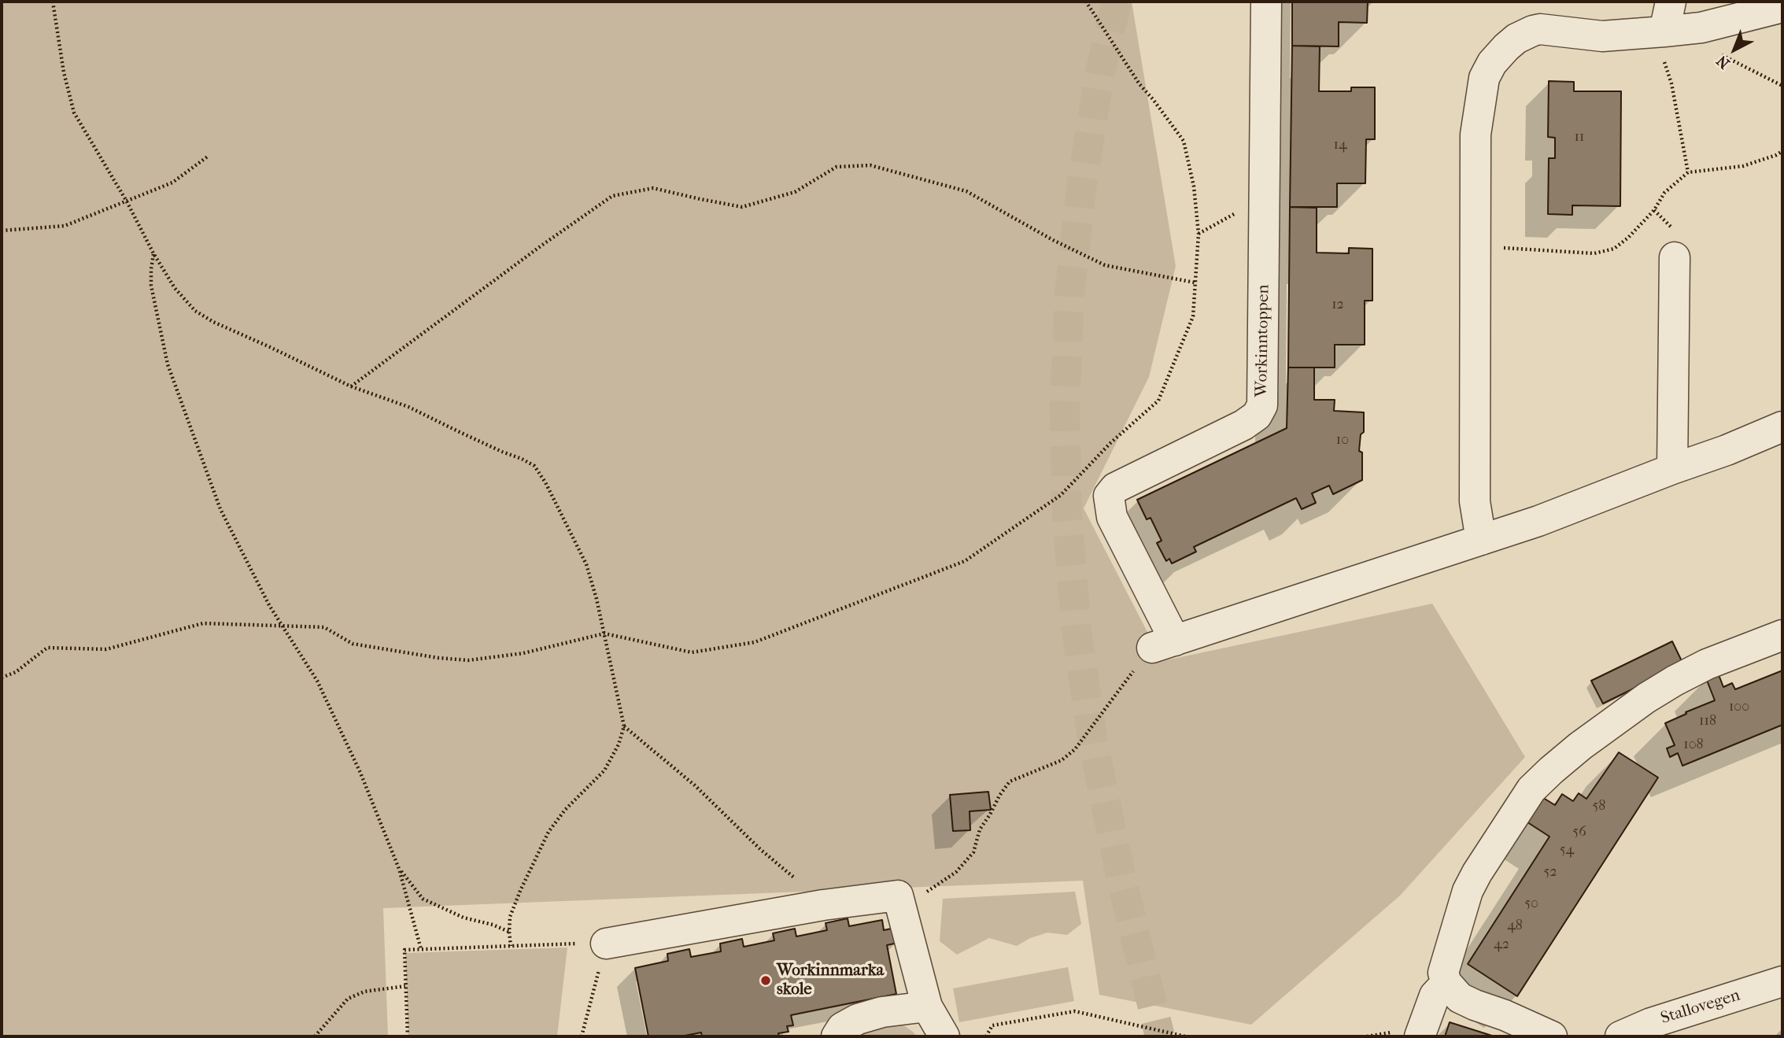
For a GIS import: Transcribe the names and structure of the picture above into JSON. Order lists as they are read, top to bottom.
{
  "streets": {
    "street": ["Workinntoppen", "Stallovegen"]
  },
  "places": ["Workinnmarka skole"],
  "house_numbers": [
    "11",
    "14",
    "12",
    "10",
    "100",
    "118",
    "108",
    "58",
    "56",
    "54",
    "52",
    "50",
    "48",
    "42"
  ],
  "north": "bottom left"
}
